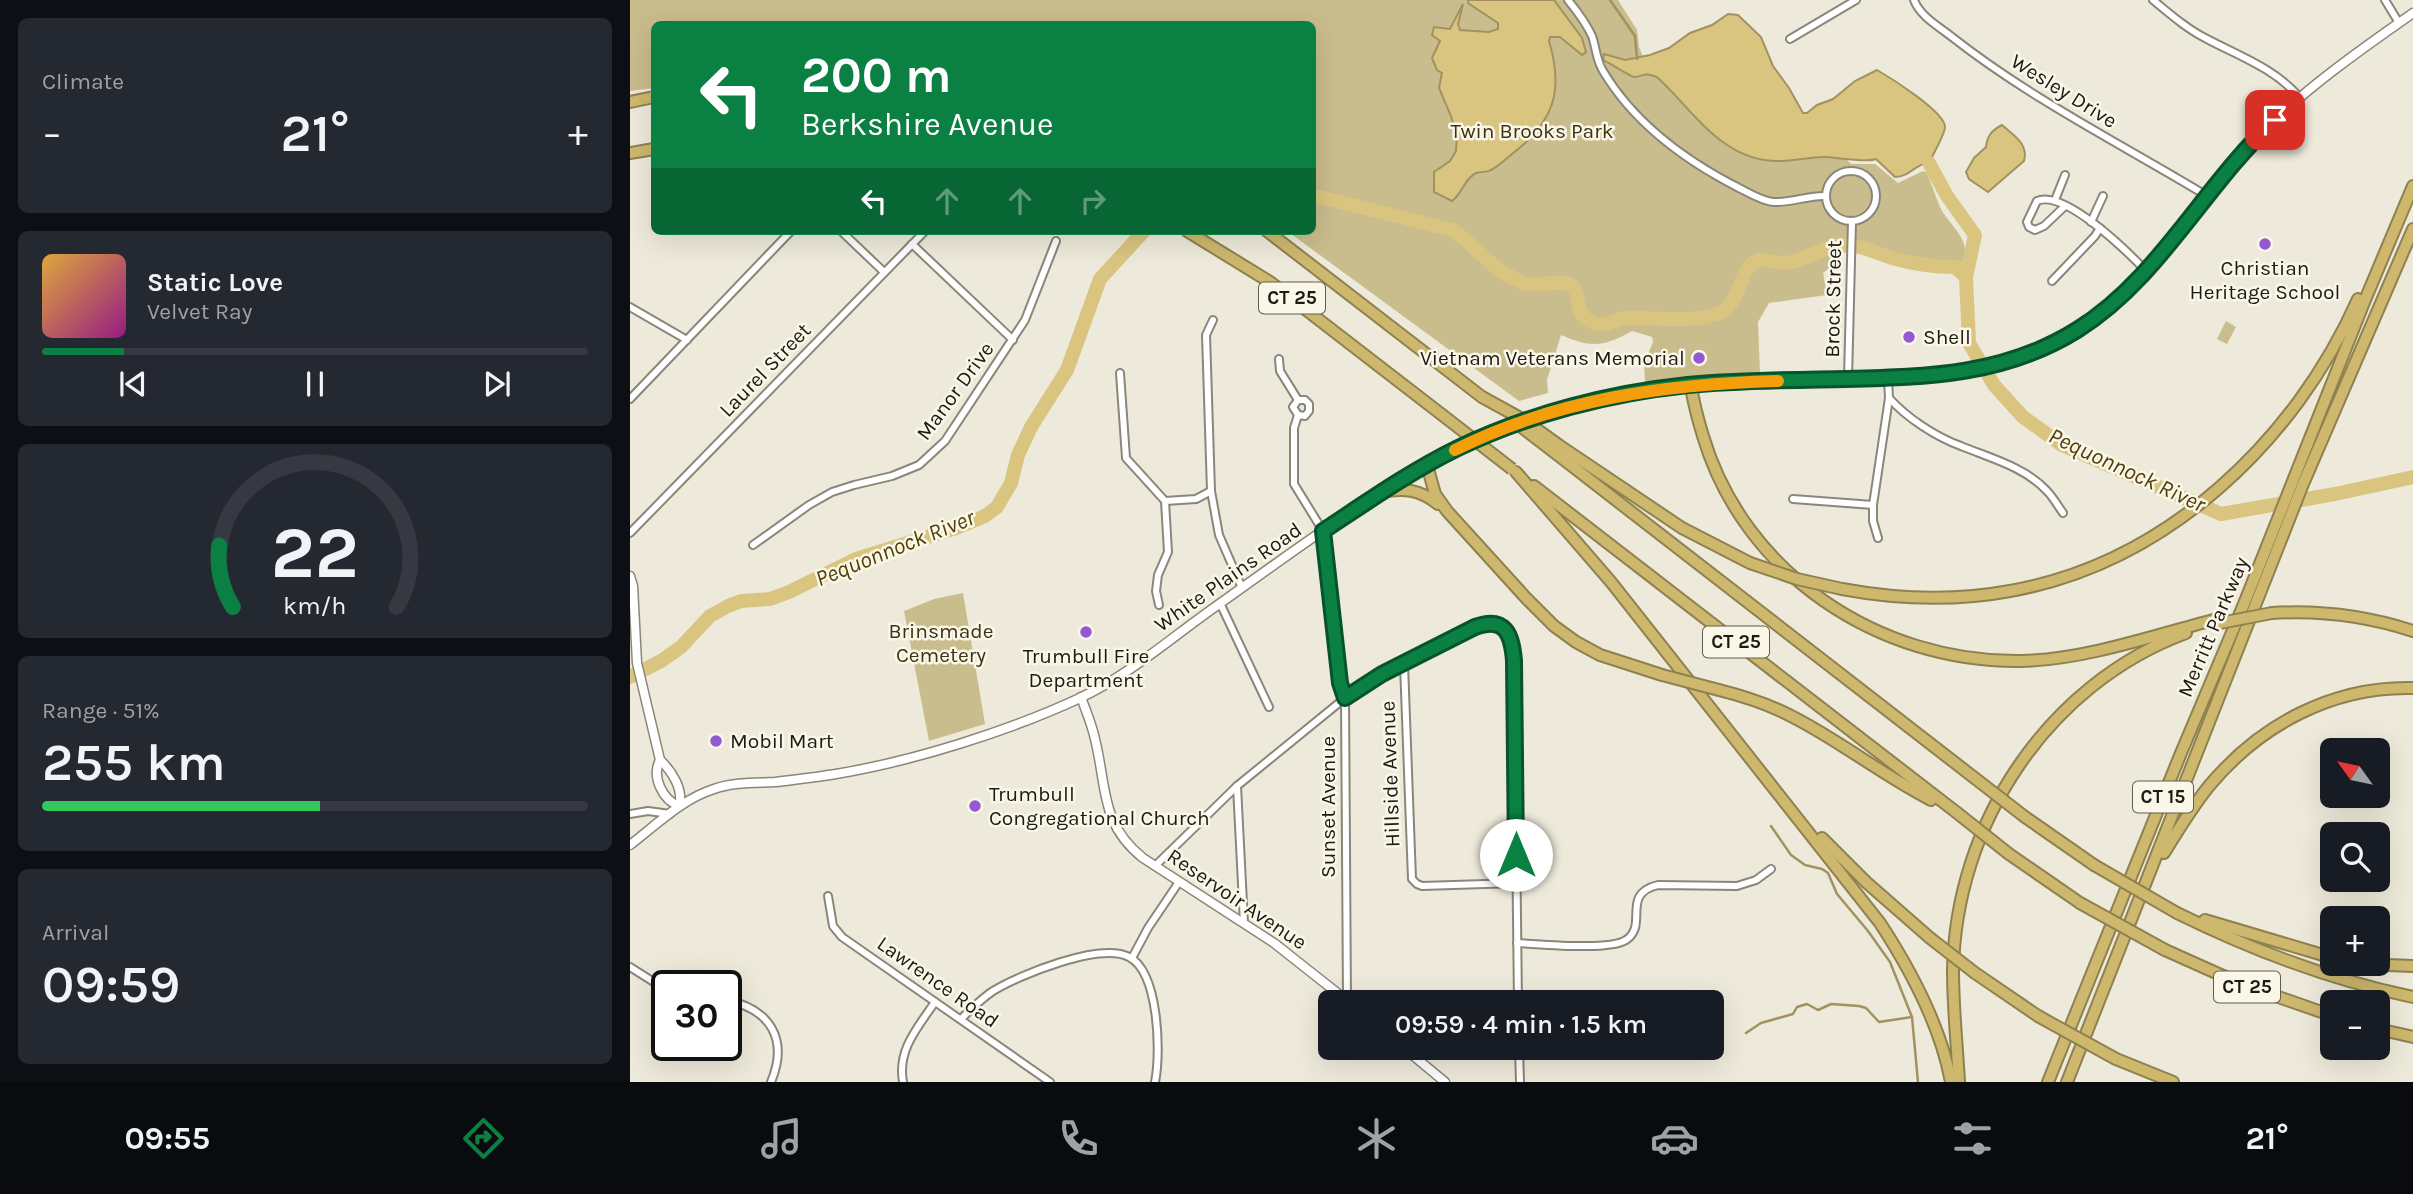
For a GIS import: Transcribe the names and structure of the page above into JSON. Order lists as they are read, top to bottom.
{
  "streets": {
    "highway": ["CT 25", "Merritt Parkway", "CT 15"],
    "main road": ["White Plains Road", "Reservoir Avenue"],
    "street": [
      "Wesley Drive",
      "Brock Street",
      "Laurel Street",
      "Manor Drive",
      "Hillside Avenue",
      "Sunset Avenue",
      "Lawrence Road"
    ]
  },
  "crossings": [
    ["Wesley Drive", "White Plains Road"],
    ["Brock Street", "White Plains Road"],
    ["White Plains Road", "Sunset Avenue"],
    ["White Plains Road", "Reservoir Avenue"]
  ],
  "water": ["Pequonnock River"],
  "parks": ["Twin Brooks Park", "Brinsmade Cemetery"],
  "places": [
    "Christian Heritage School",
    "Shell",
    "Vietnam Veterans Memorial",
    "Trumbull Fire Department",
    "Mobil Mart",
    "Trumbull Congregational Church"
  ],
  "north": "top left",
  "page": {
    "tile": [
      "Climate",
      ["Range · 51%", "255 km"],
      ["Arrival", "09:59"]
    ],
    "turn": ["200 m", "Berkshire Avenue"],
    "heat": ["−", "21°", "+"],
    "song": ["Static Love", "Velvet Ray"],
    "map_buttons": ["+", "−"],
    "limit": "30",
    "trip": "09:59 · 4 min · 1.5 km",
    "tabs": ["09:55", "21°"],
    "gauge": ["22", "km/h"]
  }
}
